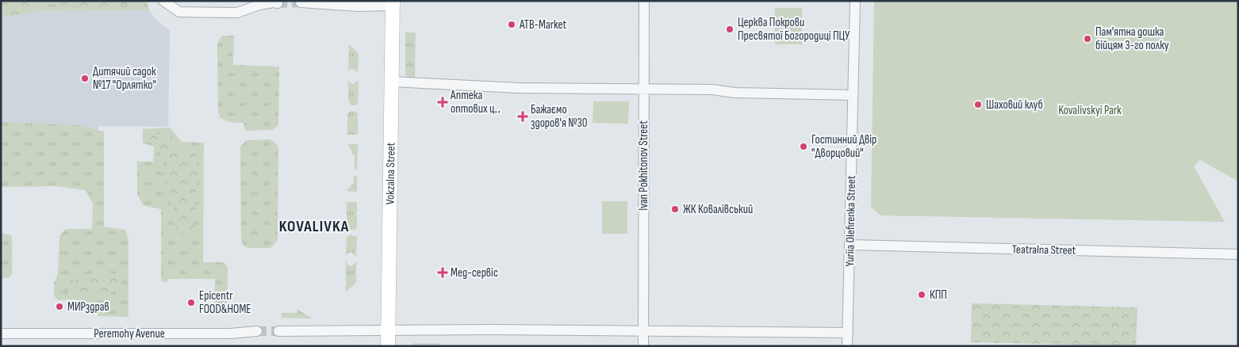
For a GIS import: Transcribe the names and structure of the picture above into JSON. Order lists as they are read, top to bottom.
{
  "streets": {
    "main road": ["Vokzalna Street"],
    "street": [
      "Ivan Pokhitonov Street",
      "Yuriia Olefirenka Street",
      "Teatralna Street",
      "Peremohy Avenue"
    ]
  },
  "crossings": [
    ["Yuriia Olefirenka Street", "Teatralna Street"]
  ],
  "districts": ["KOVALIVKA"],
  "parks": ["Kovalivskyi Park"],
  "places": {
    "other": [
      "ATB-Market",
      "Церква Покрови Пресвятої Богородиці ПЦУ",
      "Пам'ятна дошка бійцям 3-го полку",
      "Дитячий садок №17 \"Орлятко\"",
      "Шаховий клуб",
      "Гостинний Двір \"Дворцовий\"",
      "ЖК Ковалівський",
      "КПП",
      "Epicentr FOOD&HOME",
      "МИРздрав"
    ],
    "health": ["Аптека оптових ц‥", "Бажаємо здоров'я №30", "Мед-сервіс"]
  }
}
